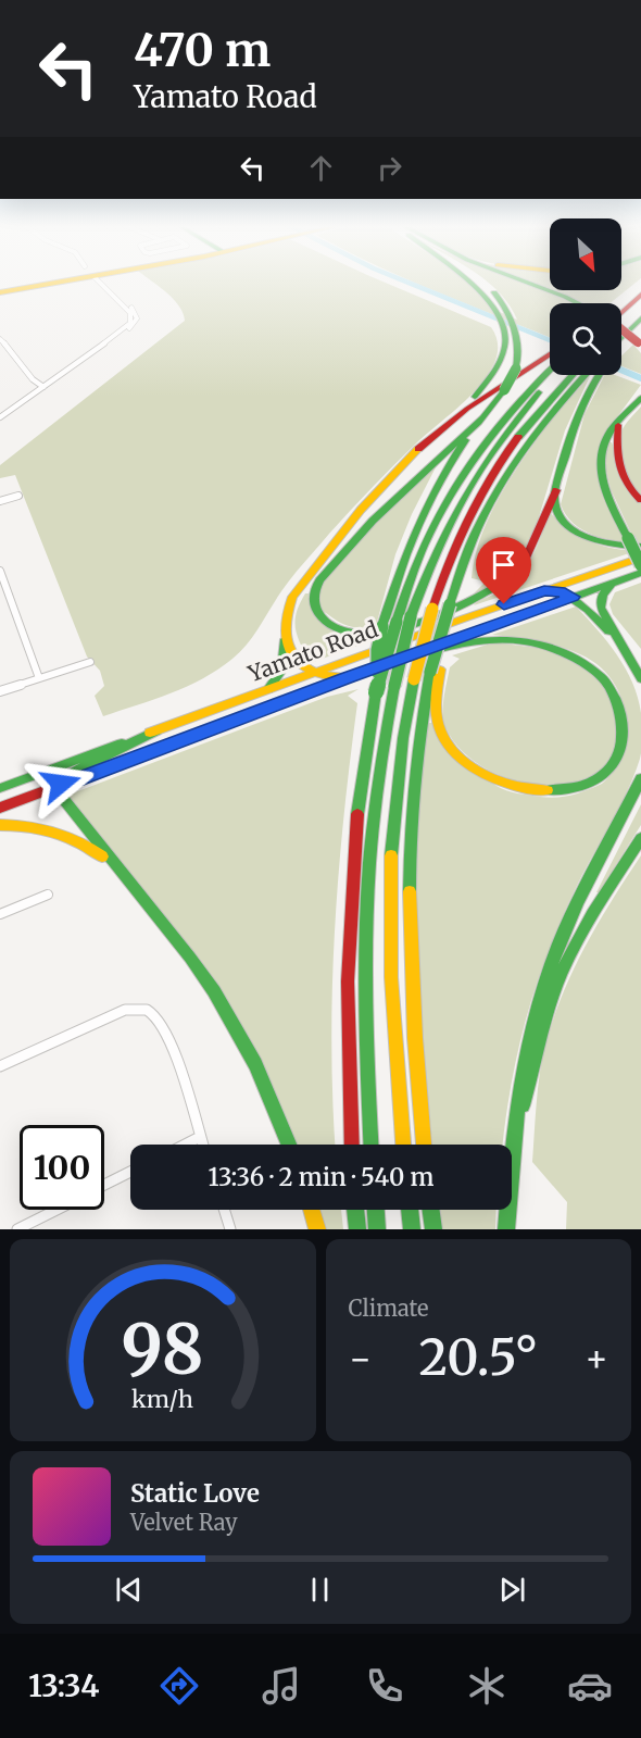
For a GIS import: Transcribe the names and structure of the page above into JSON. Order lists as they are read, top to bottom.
{
  "streets": {
    "main road": ["Yamato Road"]
  },
  "north": "bottom right",
  "page": {
    "turn": ["470 m", "Yamato Road"],
    "limit": "100",
    "trip": "13:36 · 2 min · 540 m",
    "tile": "Climate",
    "heat": ["−", "20.5°", "+"],
    "song": ["Static Love", "Velvet Ray"],
    "tabs": "13:34",
    "gauge": ["98", "km/h"]
  }
}
